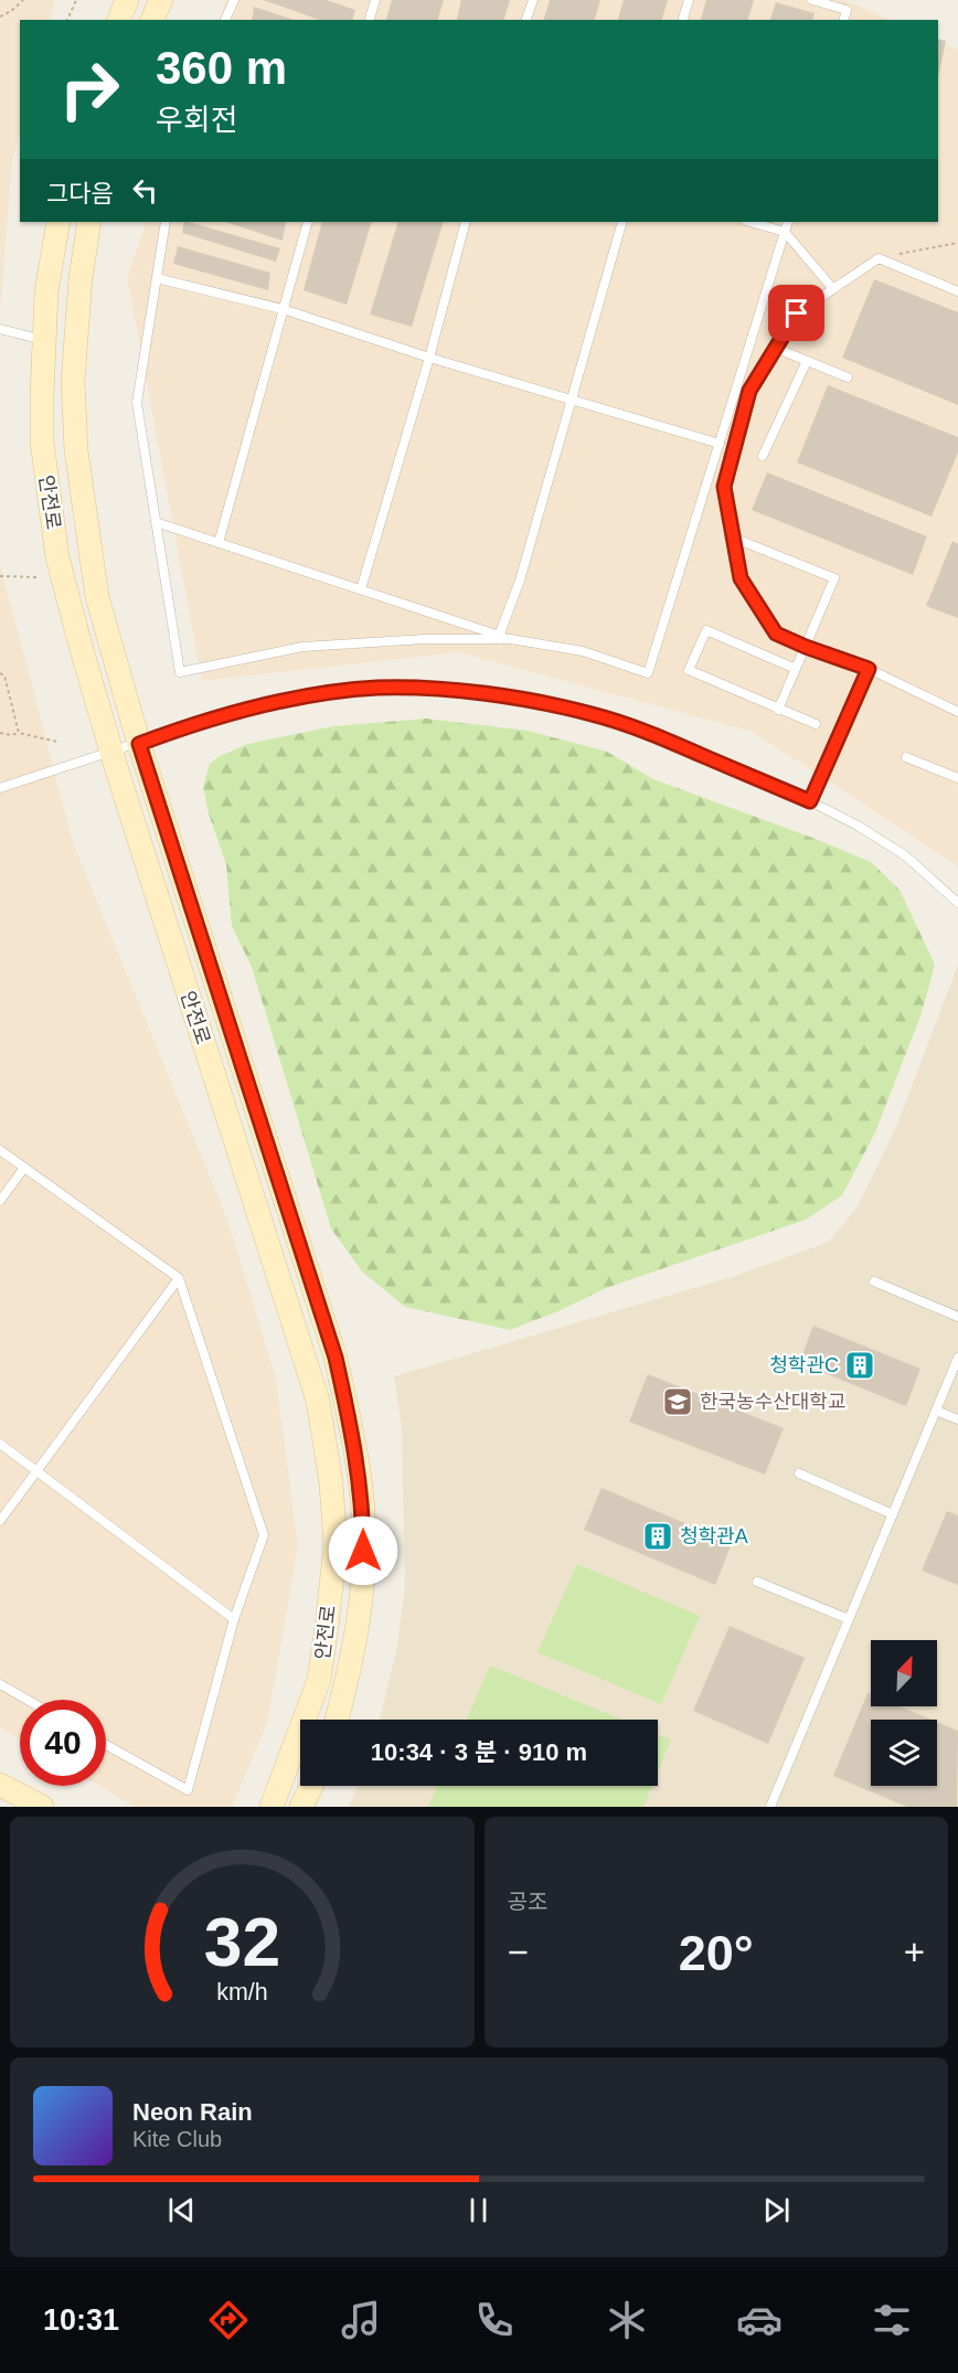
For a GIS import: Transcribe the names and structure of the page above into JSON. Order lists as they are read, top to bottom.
{
  "streets": {
    "street": ["안전로"]
  },
  "places": {
    "building": ["청학관C", "청학관A"],
    "school or university": ["한국농수산대학교"]
  },
  "north": "top right",
  "page": {
    "turn": ["360 m", "우회전"],
    "then": "그다음",
    "limit": "40",
    "trip": "10:34 · 3 분 · 910 m",
    "tile": "공조",
    "heat": ["−", "20°", "+"],
    "song": ["Neon Rain", "Kite Club"],
    "tabs": "10:31",
    "gauge": ["32", "km/h"]
  }
}
